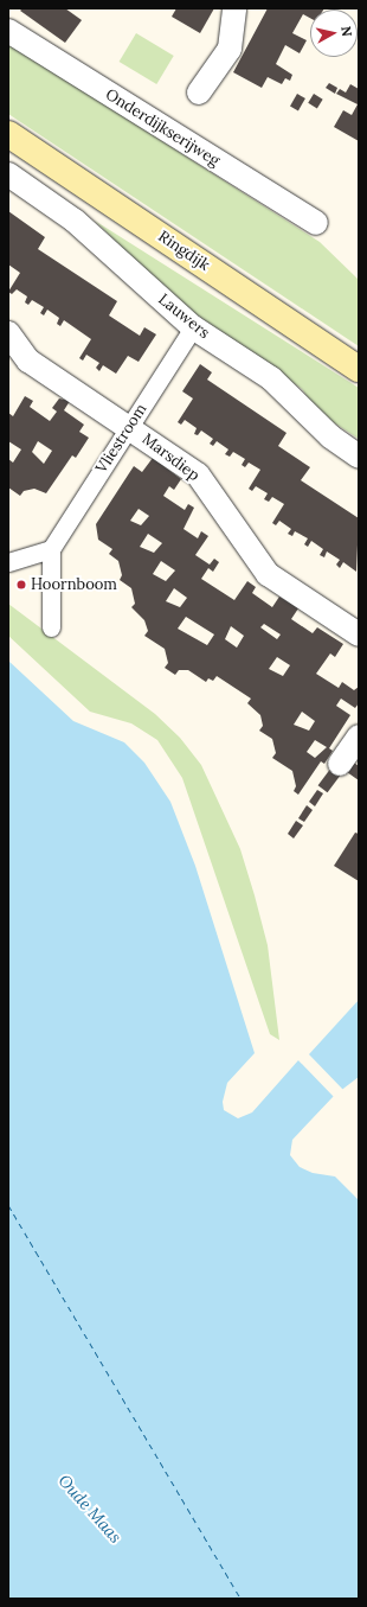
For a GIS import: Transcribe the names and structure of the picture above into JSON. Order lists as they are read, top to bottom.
{
  "streets": {
    "main road": ["Ringdijk"],
    "street": [
      "Onderdijkserijweg",
      "Lauwers",
      "Vliestroom",
      "Marsdiep"
    ]
  },
  "crossings": [
    ["Lauwers", "Vliestroom"],
    ["Vliestroom", "Marsdiep"]
  ],
  "water": ["Oude Maas"],
  "places": ["Hoornboom"],
  "north": "right"
}
